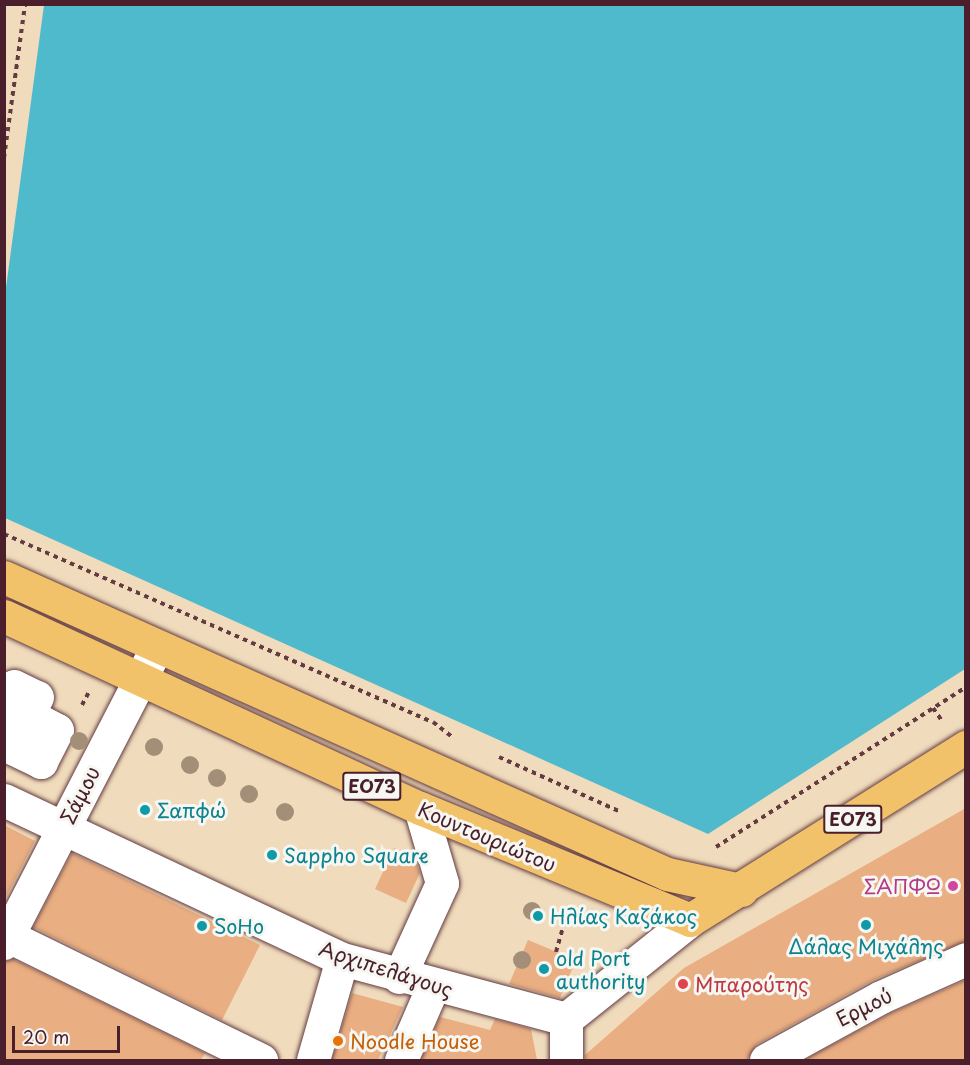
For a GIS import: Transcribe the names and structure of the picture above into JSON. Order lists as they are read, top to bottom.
{
  "streets": {
    "main road": ["ΕΟ73", "Κουντουριώτου"],
    "street": ["Σάμου", "Αρχιπελάγους", "Ερμού"]
  },
  "crossings": [
    ["ΕΟ73", "Κουντουριώτου"],
    ["Σάμου", "Κουντουριώτου"],
    ["Σάμου", "Αρχιπελάγους"]
  ],
  "places": [
    "Σαπφώ",
    "Sappho Square",
    "ΣΑΠΦΩ",
    "Ηλίας Καζάκος",
    "Δάλας Μιχάλης",
    "SoΗo",
    "old Port authority",
    "Μπαρούτης",
    "Noodle House"
  ],
  "scale_bar": "20 m"
}
